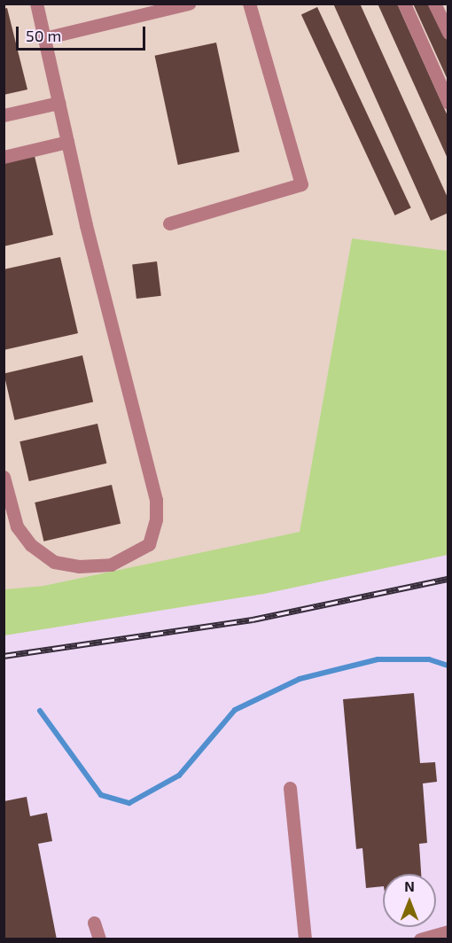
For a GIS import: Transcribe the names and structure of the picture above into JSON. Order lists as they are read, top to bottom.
{
  "scale_bar": "50 m",
  "north": "top"
}
